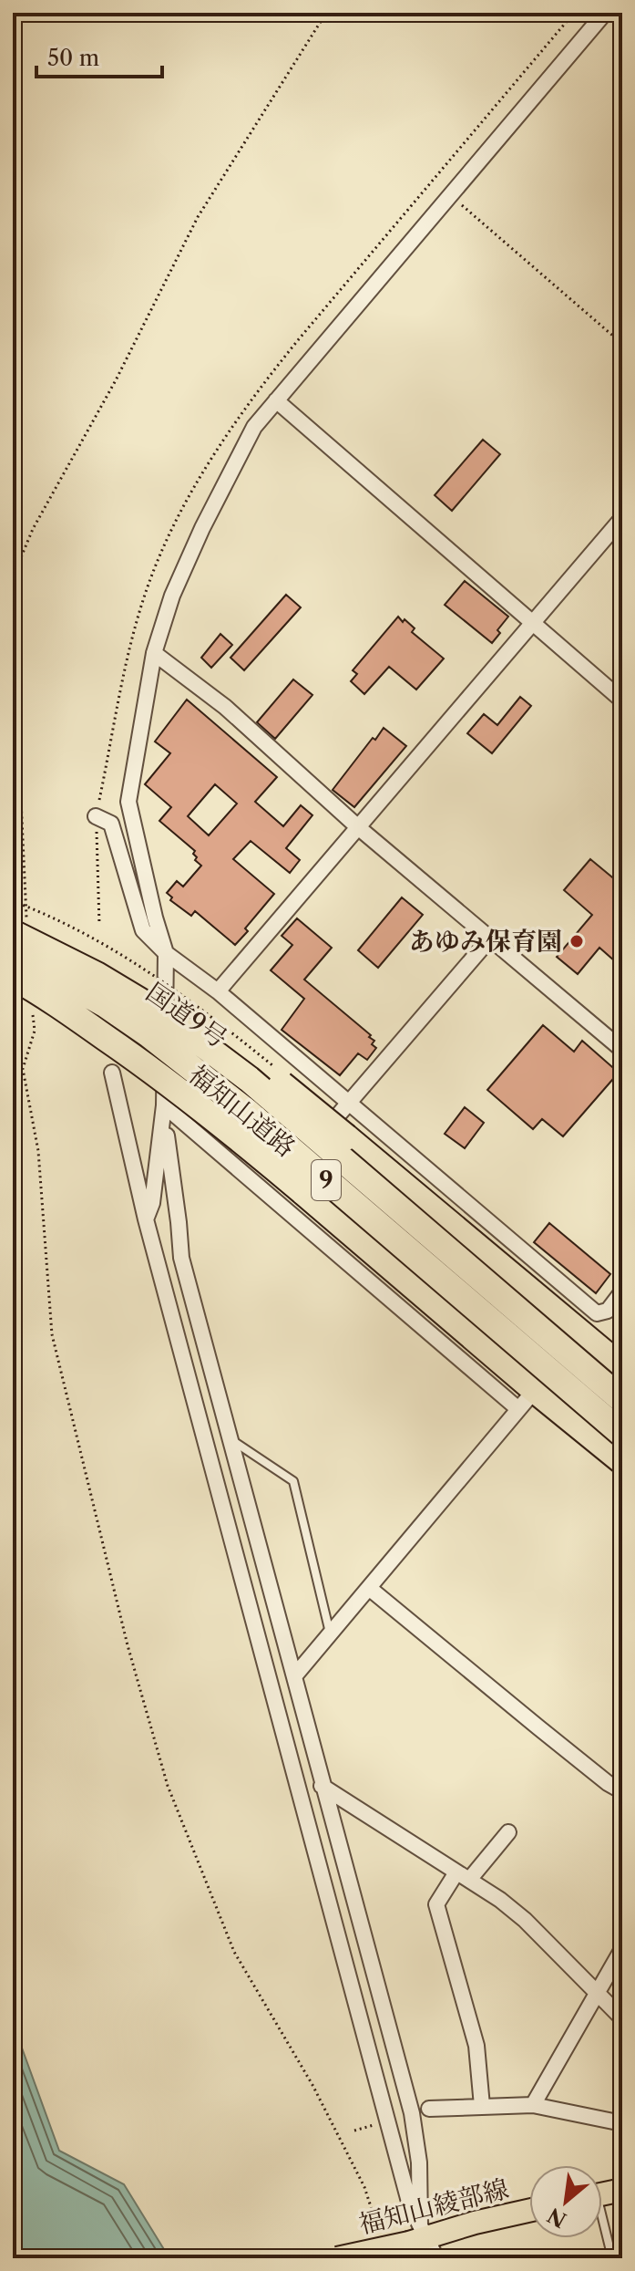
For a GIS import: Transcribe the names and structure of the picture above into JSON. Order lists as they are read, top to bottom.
{
  "streets": {
    "highway": ["国道9号", "福知山道路", "9"],
    "main road": ["福知山綾部線"]
  },
  "places": ["あゆみ保育園"],
  "scale_bar": "50 m",
  "north": "bottom left"
}
